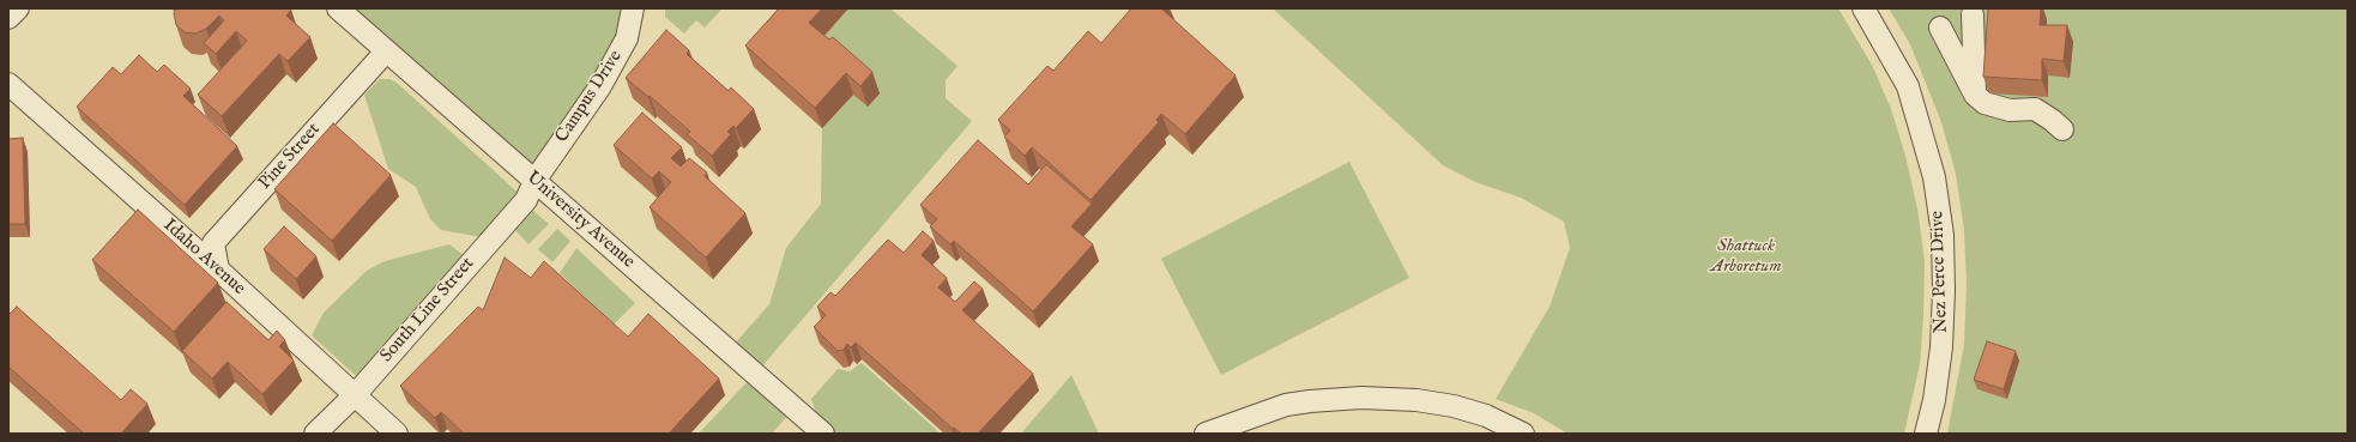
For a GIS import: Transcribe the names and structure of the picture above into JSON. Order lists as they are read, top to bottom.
{
  "streets": {
    "street": [
      "Campus Drive",
      "Pine Street",
      "University Avenue",
      "Idaho Avenue",
      "Nez Perce Drive",
      "South Line Street"
    ]
  },
  "crossings": [
    ["Campus Drive", "University Avenue"],
    ["Campus Drive", "South Line Street"],
    ["Pine Street", "University Avenue"],
    ["Pine Street", "Idaho Avenue"],
    ["University Avenue", "South Line Street"],
    ["Idaho Avenue", "South Line Street"]
  ],
  "parks": ["Shattuck Arboretum"]
}
